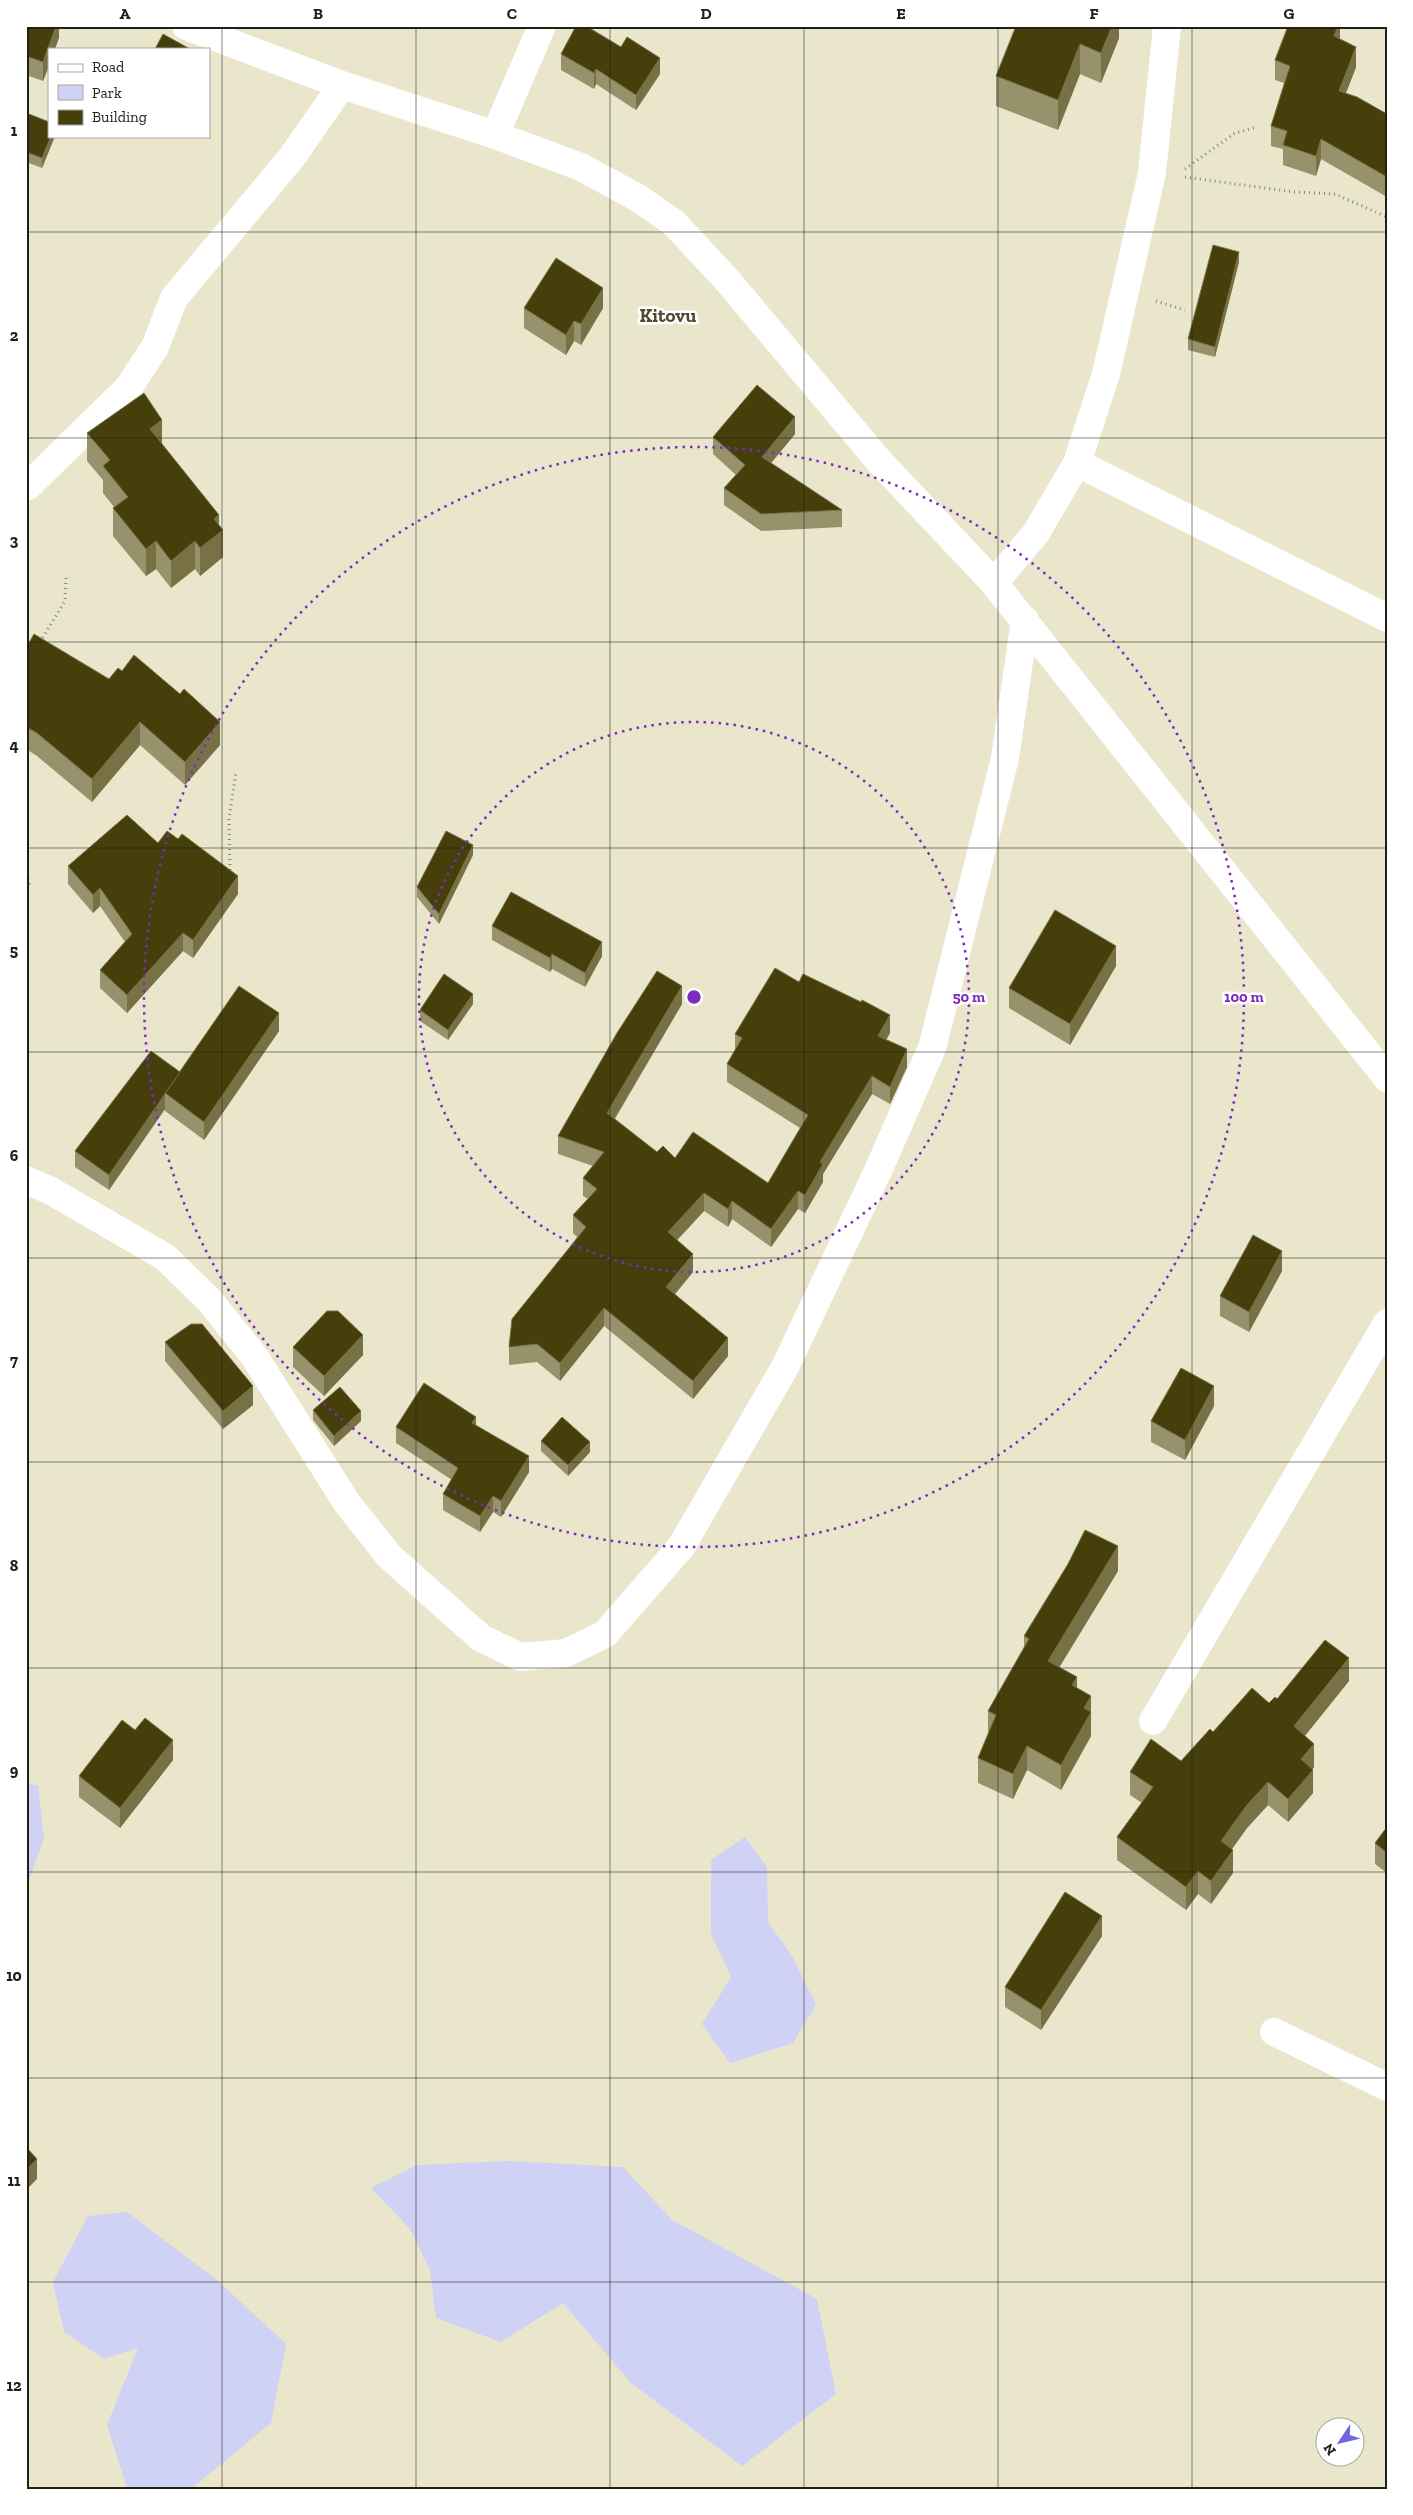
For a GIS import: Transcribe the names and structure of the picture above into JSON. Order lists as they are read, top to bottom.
{
  "districts": ["Kitovu"],
  "legend": ["Road", "Park", "Building"],
  "north": "bottom left",
  "grid": {
    "columns": [
      "A",
      "B",
      "C",
      "D",
      "E",
      "F",
      "G"
    ],
    "rows": [
      "1",
      "2",
      "3",
      "4",
      "5",
      "6",
      "7",
      "8",
      "9",
      "10",
      "11",
      "12"
    ]
  },
  "rings": ["50 m", "100 m"]
}
